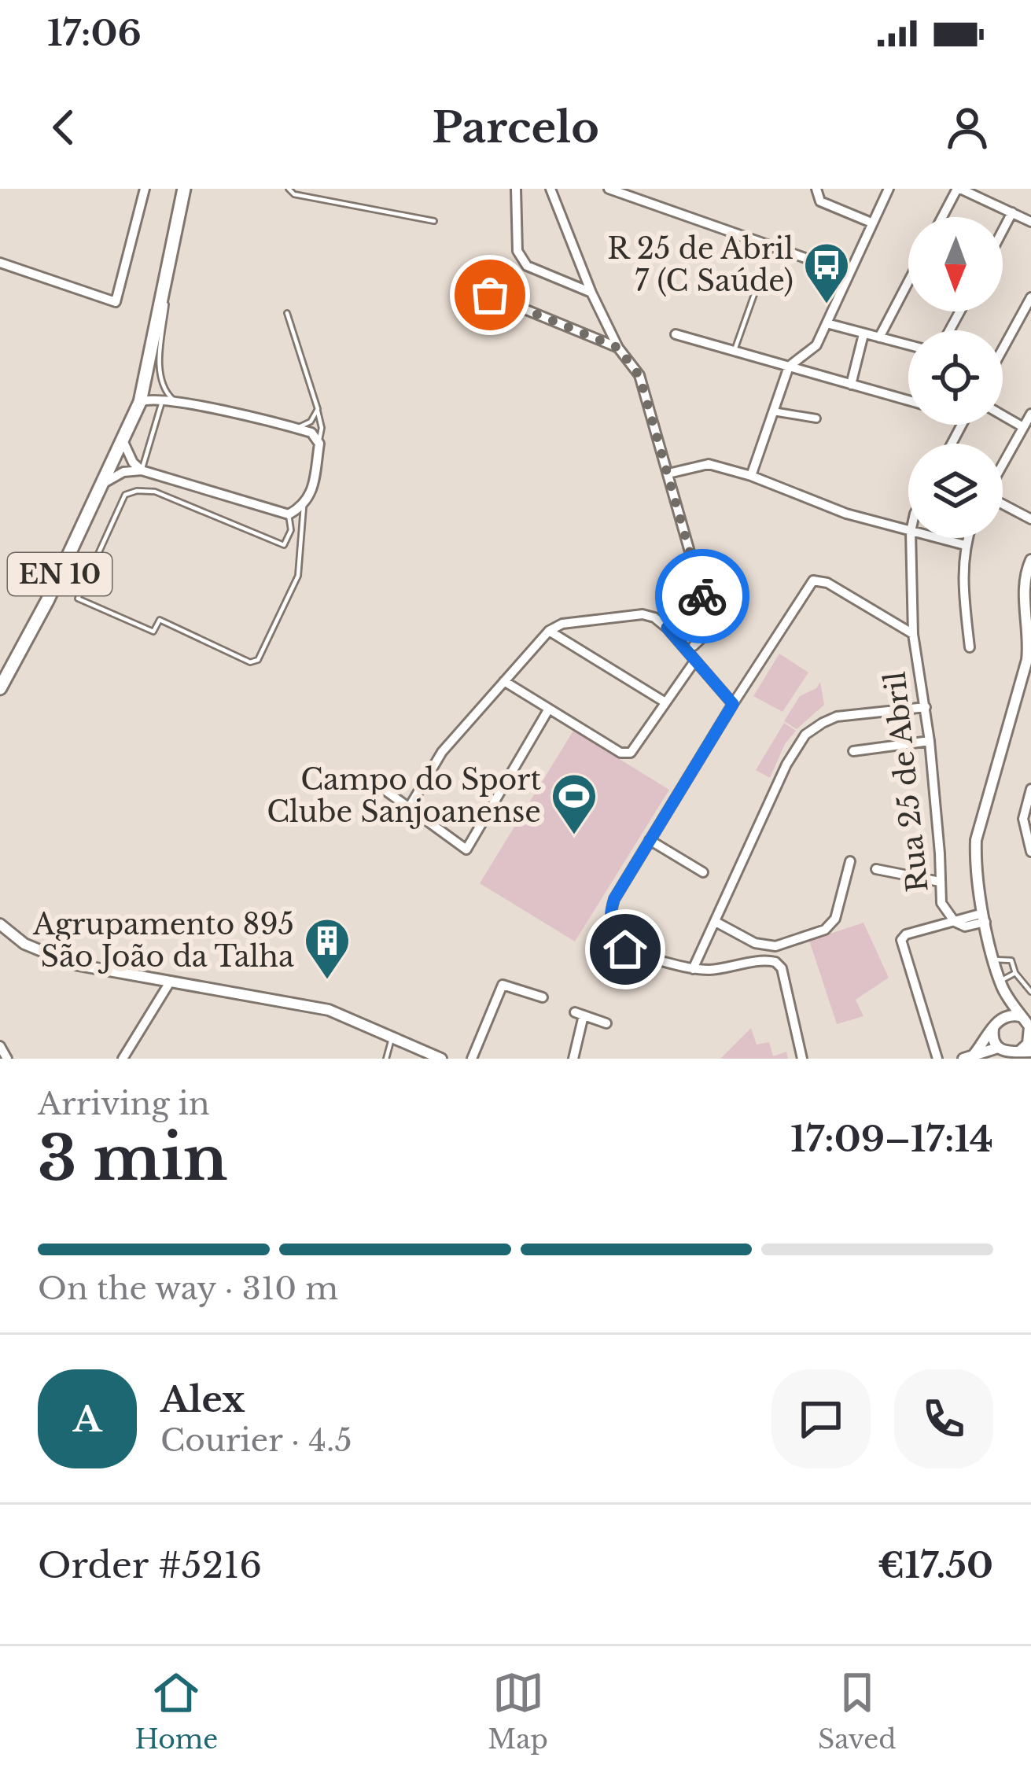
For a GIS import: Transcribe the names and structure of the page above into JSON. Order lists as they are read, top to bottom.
{
  "streets": {
    "main road": ["EN 10"],
    "street": ["Rua 25 de Abril"]
  },
  "places": {
    "bus stop": ["R 25 de Abril 7 (C Saúde)"],
    "sports": ["Campo do Sport Clube Sanjoanense"],
    "building": ["Agrupamento 895 São João da Talha"]
  },
  "north": "bottom",
  "page": {
    "status": "17:06",
    "header": "Parcelo",
    "heading": ["3 min", "Arriving in", "17:09–17:14"],
    "panel": [
      "Alex",
      "Courier · 4.5",
      "Order #5216",
      "€17.50"
    ],
    "bar": "On the way · 310 m",
    "round": "A",
    "tabs": ["Home", "Map", "Saved"]
  }
}
